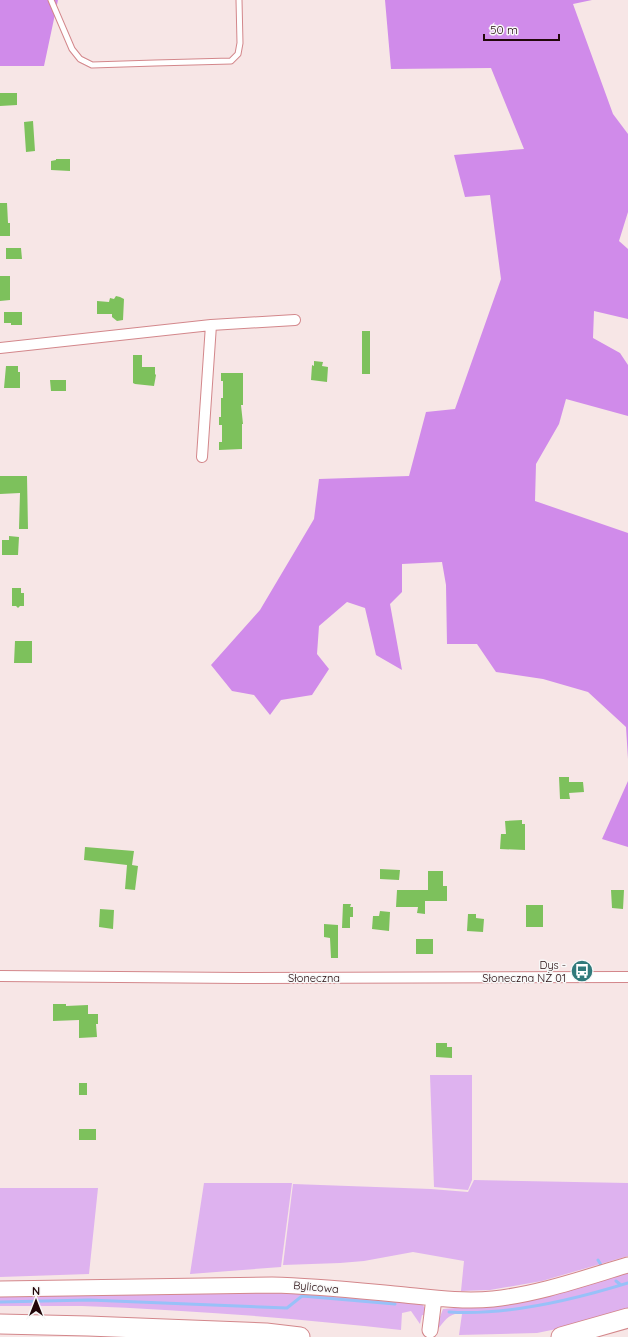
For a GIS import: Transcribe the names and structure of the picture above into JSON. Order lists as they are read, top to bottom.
{
  "streets": {
    "street": ["Słoneczna", "Bylicowa"]
  },
  "places": {
    "bus stop": ["Dys - Słoneczna NŻ 01"]
  },
  "scale_bar": "50 m",
  "north": "top"
}
